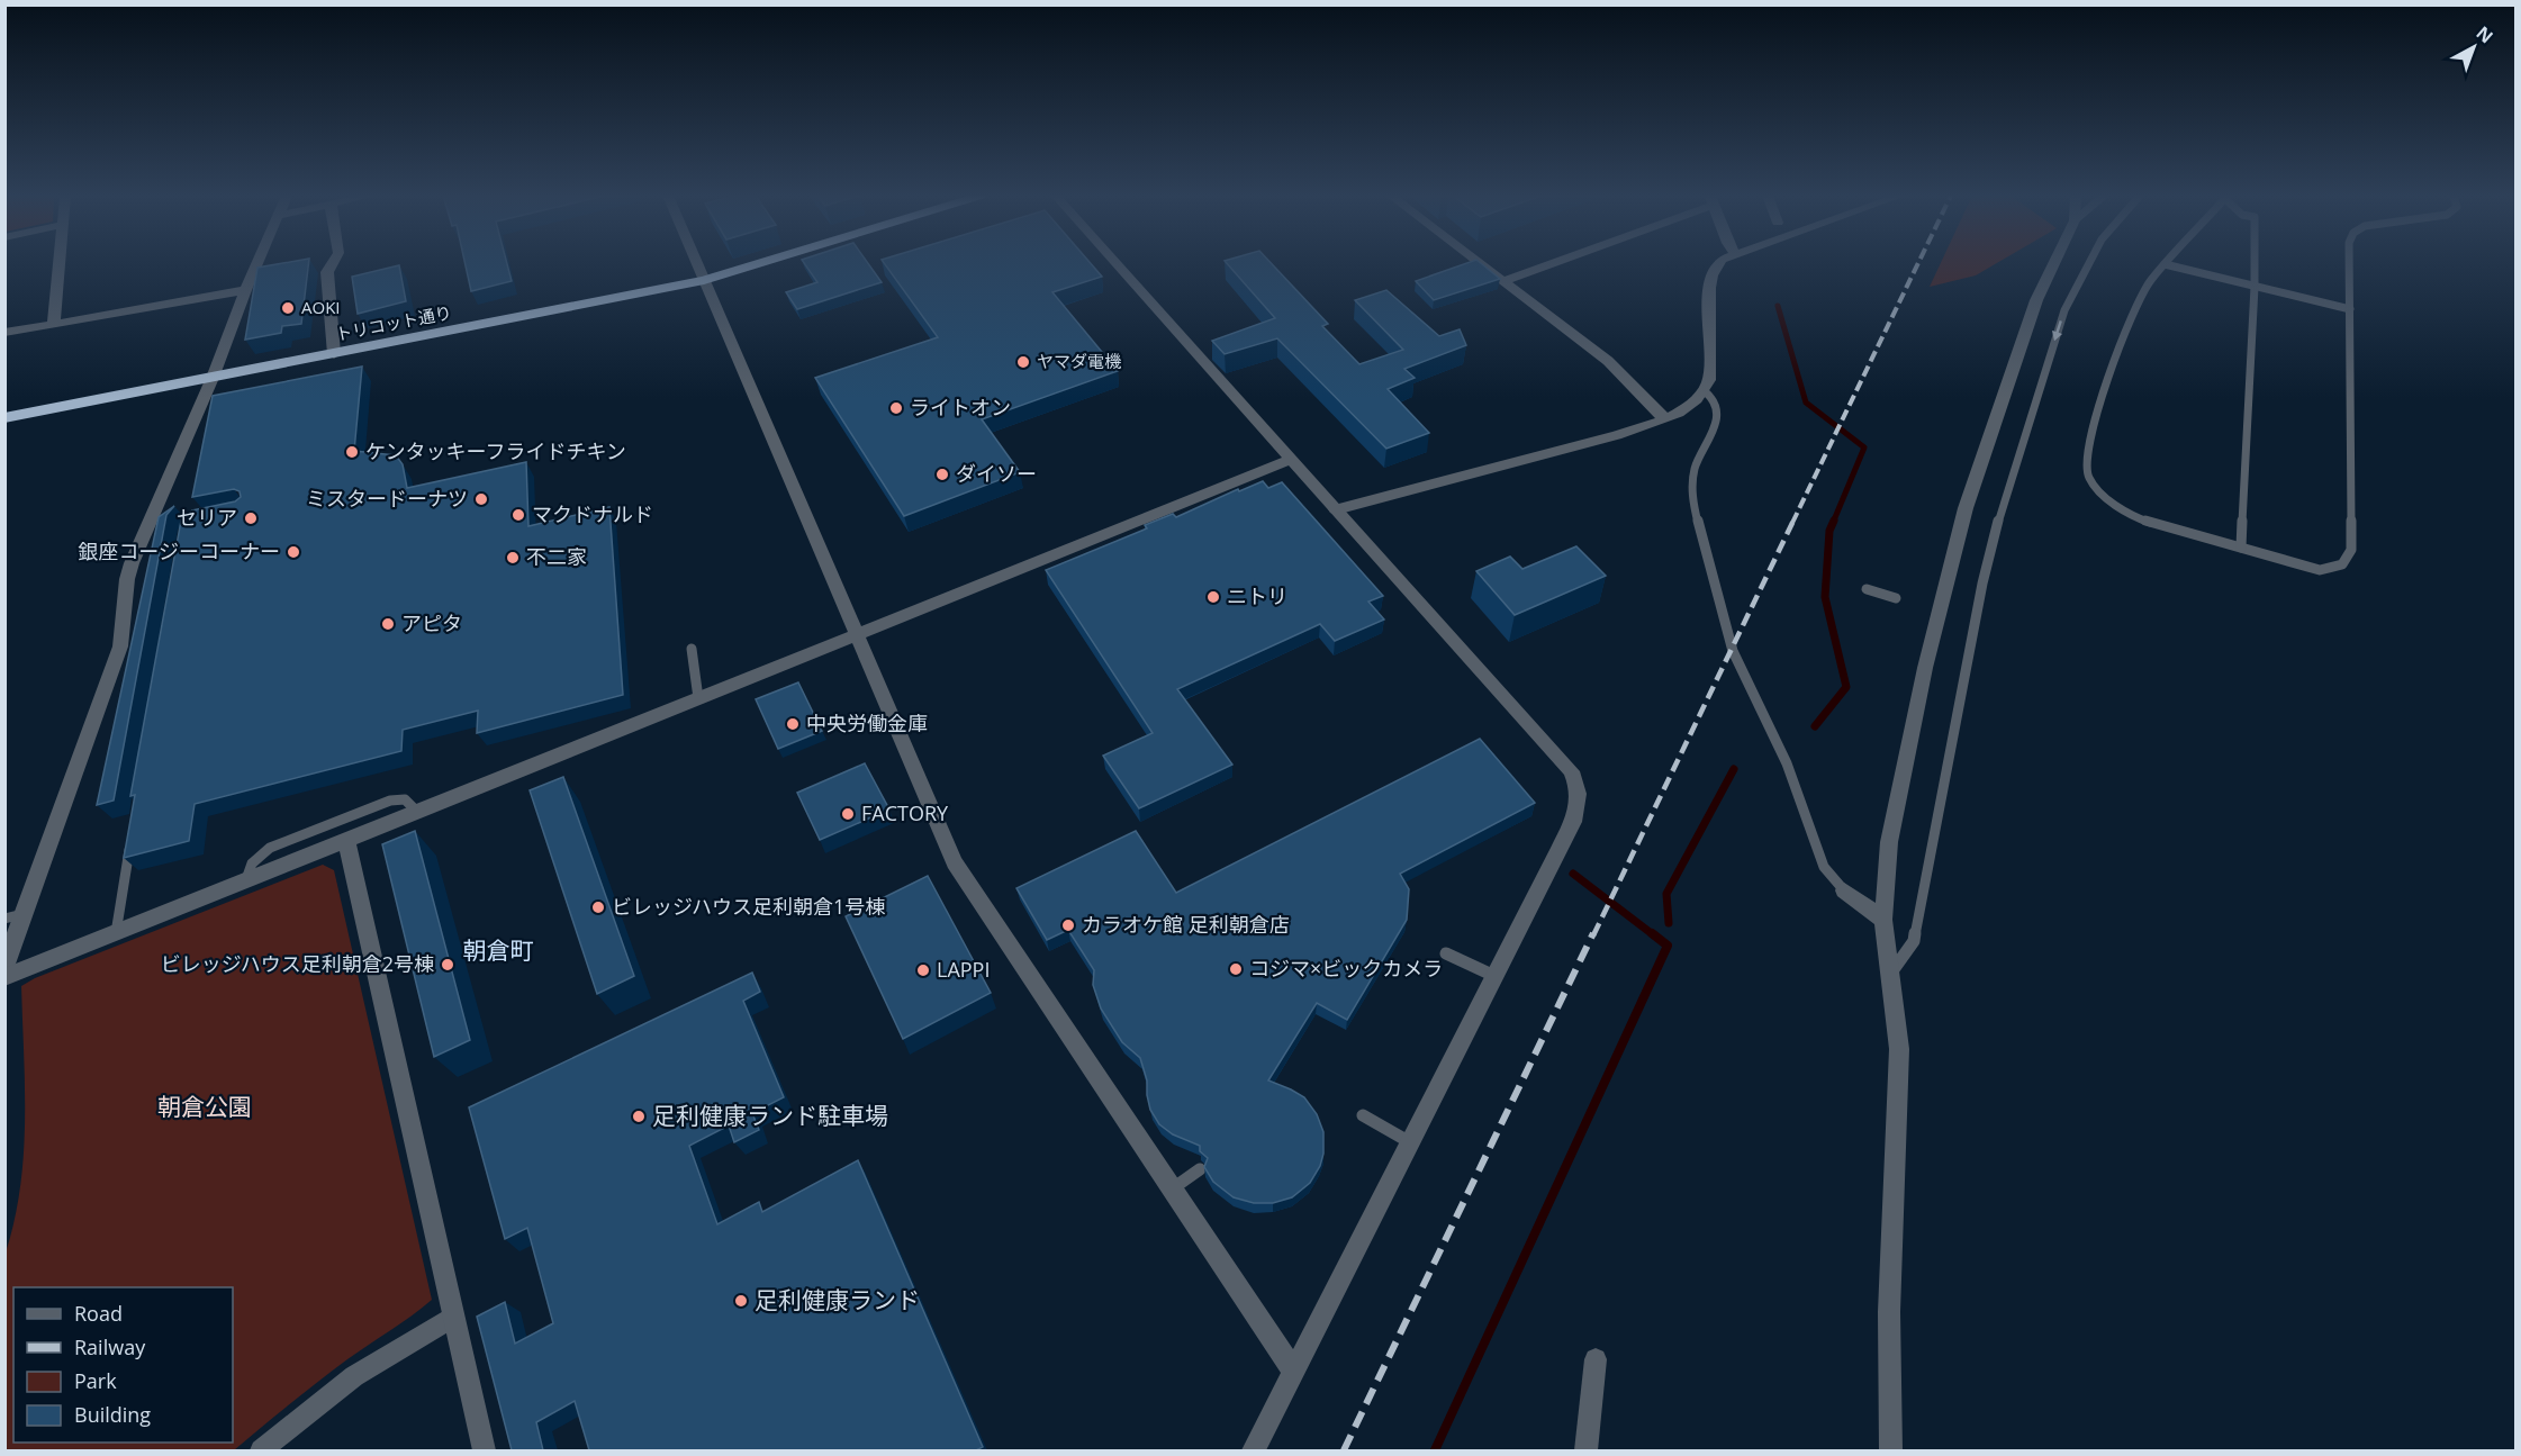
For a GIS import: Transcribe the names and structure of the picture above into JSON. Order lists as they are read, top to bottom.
{
  "streets": {
    "highway": ["トリコット通り"]
  },
  "districts": ["朝倉町"],
  "parks": ["朝倉公園"],
  "places": [
    "AOKI",
    "ヤマダ電機",
    "ライトオン",
    "ケンタッキーフライドチキン",
    "ダイソー",
    "ミスタードーナツ",
    "マクドナルド",
    "セリア",
    "銀座コージーコーナー",
    "不二家",
    "ニトリ",
    "アピタ",
    "中央労働金庫",
    "FACTORY",
    "ビレッジハウス足利朝倉1号棟",
    "カラオケ館 足利朝倉店",
    "ビレッジハウス足利朝倉2号棟",
    "コジマ×ビックカメラ",
    "LAPPI",
    "足利健康ランド駐車場",
    "足利健康ランド"
  ],
  "legend": [
    "Road",
    "Railway",
    "Park",
    "Building"
  ],
  "north": "top right"
}
